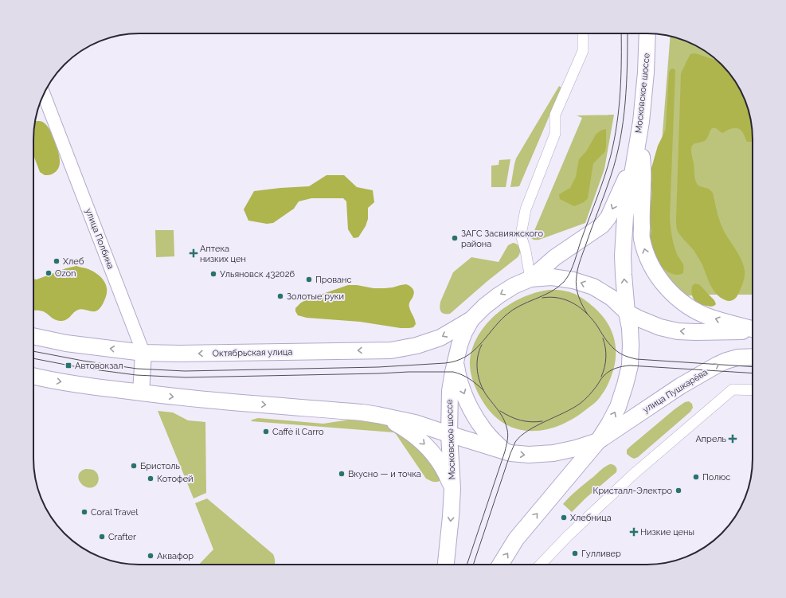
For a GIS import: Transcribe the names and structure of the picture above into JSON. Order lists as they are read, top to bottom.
{
  "streets": {
    "main road": [
      "Московское шоссе",
      "улица Полбина",
      "Октябрьская улица",
      "улица Пушкарёва"
    ]
  },
  "crossings": [
    ["Московское шоссе", "Октябрьская улица"],
    ["Московское шоссе", "улица Пушкарёва"],
    ["улица Полбина", "Октябрьская улица"]
  ],
  "one_way": ["улица Пушкарёва"],
  "places": {
    "other": [
      "ЗАГС Засвияжского района",
      "Хлеб",
      "Ozon",
      "Ульяновск 432026",
      "Прованс",
      "Золотые руки",
      "Caffè il Carro",
      "Бристоль",
      "Вкусно — и точка",
      "Полюс",
      "Котофей",
      "Кристалл-Электро",
      "Coral Travel",
      "Хлебница",
      "Crafter",
      "Гулливер",
      "Аквафор"
    ],
    "health": ["Аптека низких цен", "Апрель", "Низкие цены"],
    "transit": ["Автовокзал"]
  }
}
